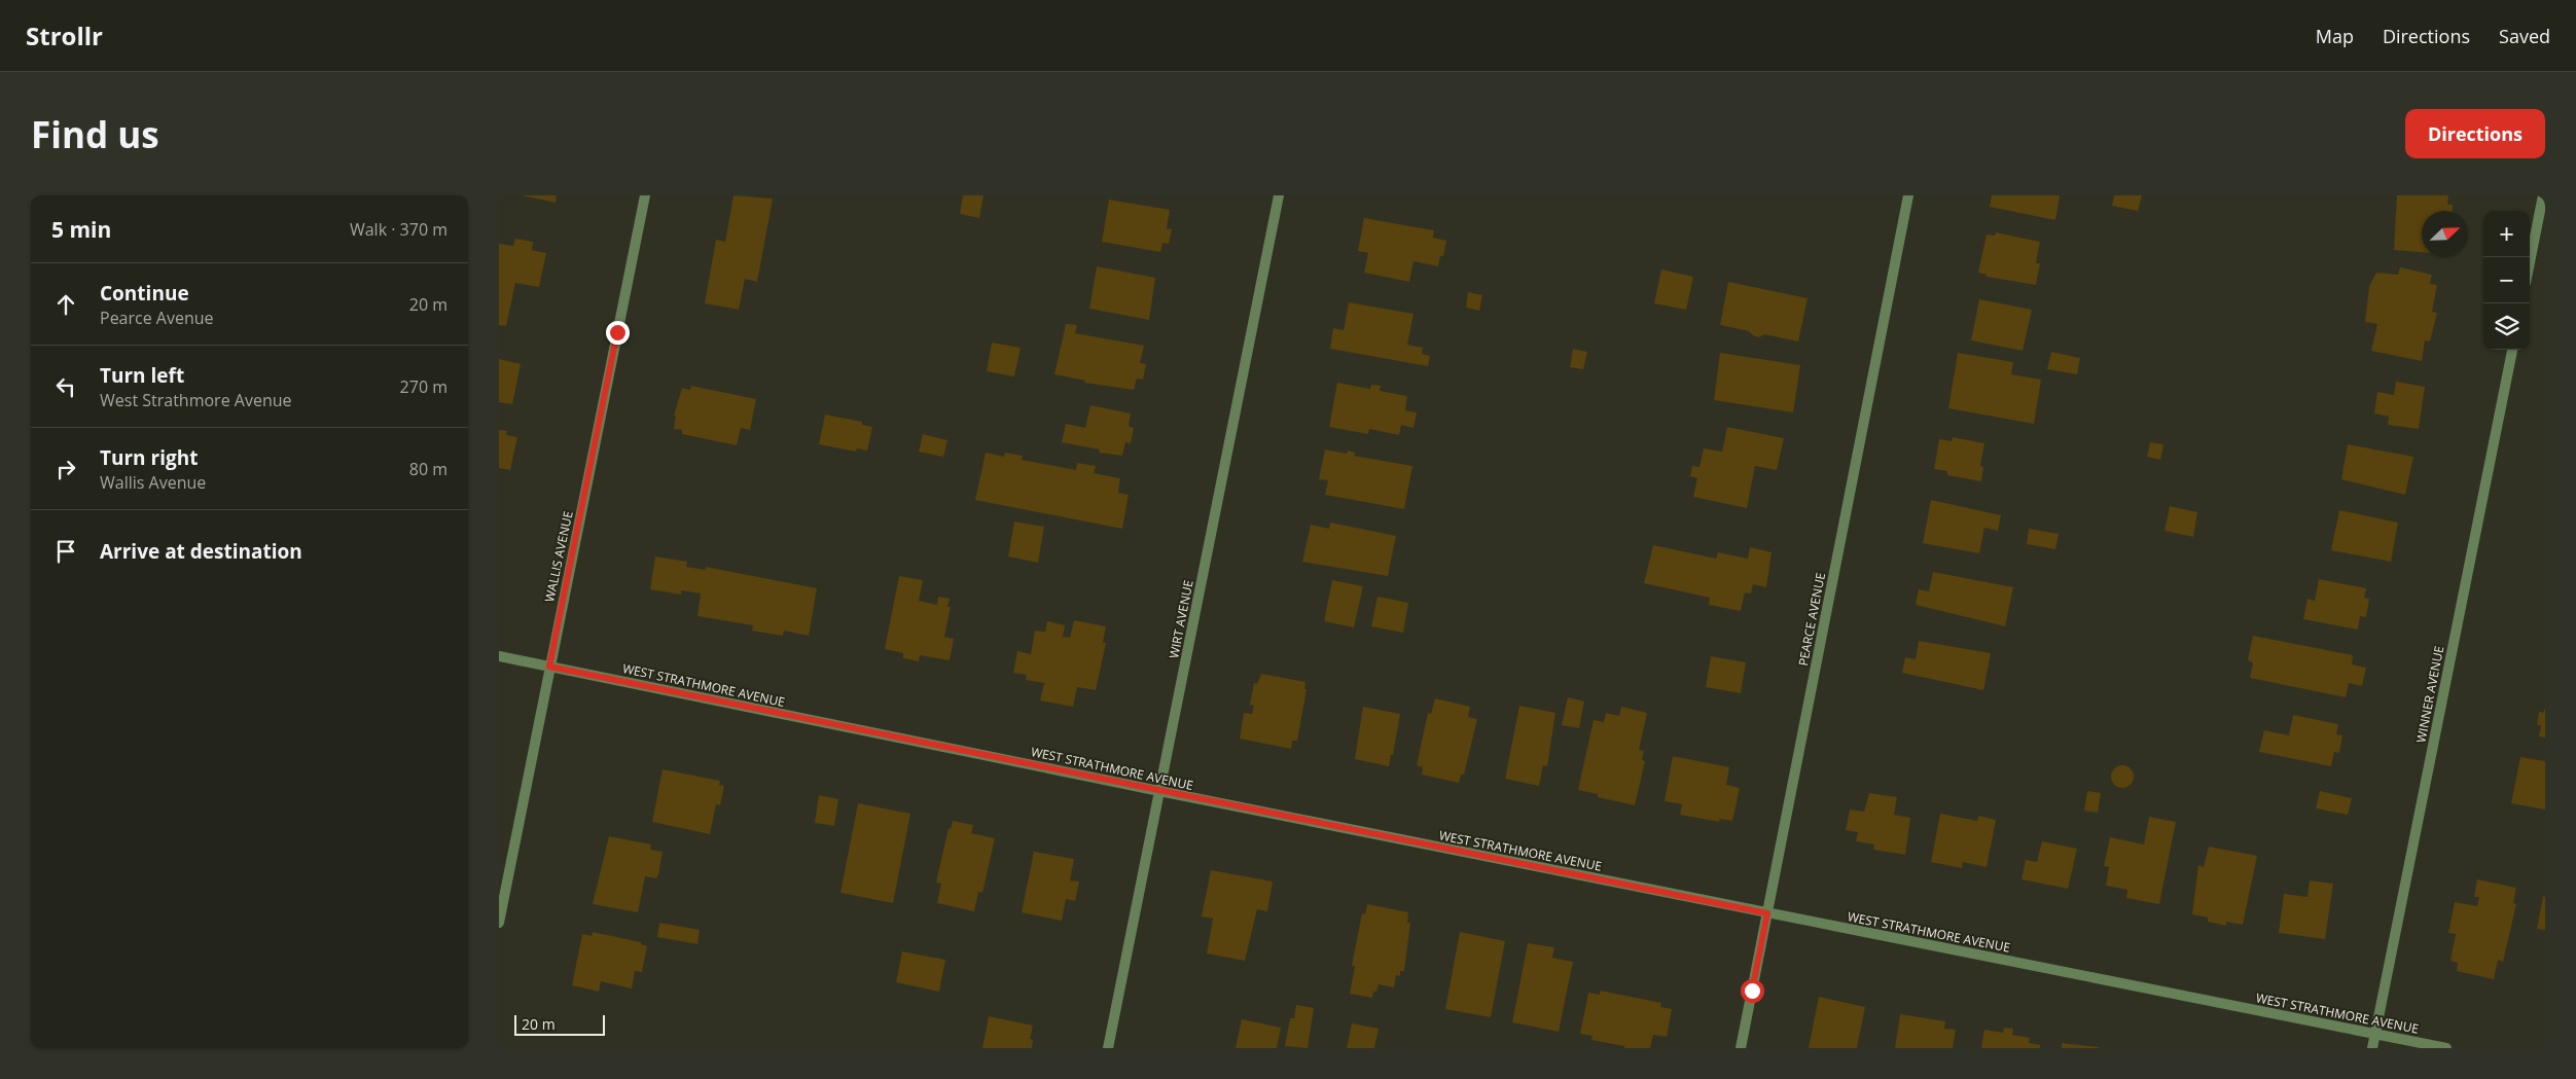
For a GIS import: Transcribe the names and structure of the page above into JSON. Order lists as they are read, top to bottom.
{
  "streets": {
    "street": [
      "WALLIS AVENUE",
      "WIRT AVENUE",
      "PEARCE AVENUE",
      "WEST STRATHMORE AVENUE",
      "WINNER AVENUE"
    ]
  },
  "crossings": [
    ["WALLIS AVENUE", "WEST STRATHMORE AVENUE"],
    ["WIRT AVENUE", "WEST STRATHMORE AVENUE"],
    ["PEARCE AVENUE", "WEST STRATHMORE AVENUE"],
    ["WEST STRATHMORE AVENUE", "WINNER AVENUE"]
  ],
  "scale_bar": "20 m",
  "north": "top right",
  "page": {
    "header": "Strollr",
    "nav": ["Map", "Directions", "Saved"],
    "buttons": "Directions",
    "title": "Find us",
    "heading": ["5 min", "Walk · 370 m"],
    "map_buttons": ["+", "−"],
    "list": [
      ["Continue", "Pearce Avenue", "20 m"],
      ["Turn left", "West Strathmore Avenue", "270 m"],
      ["Turn right", "Wallis Avenue", "80 m"],
      "Arrive at destination"
    ],
    "scale": "20 m"
  }
}
